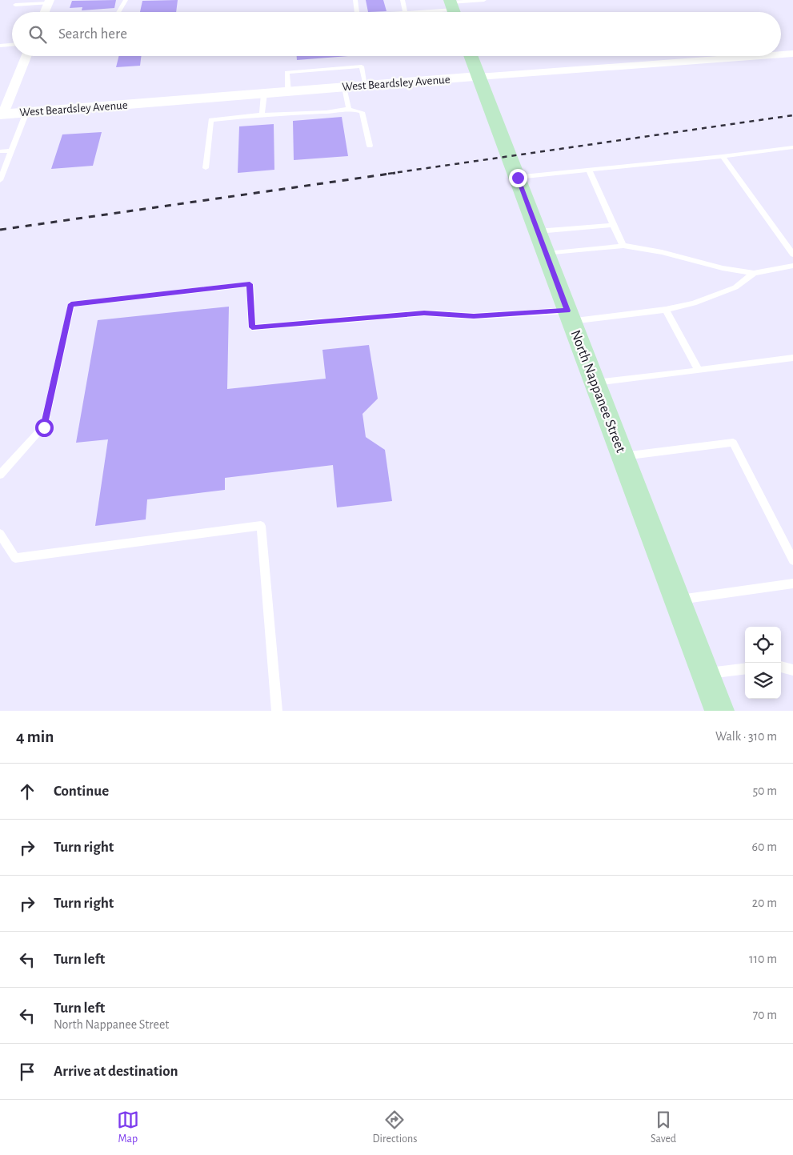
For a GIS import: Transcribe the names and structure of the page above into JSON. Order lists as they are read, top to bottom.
{
  "streets": {
    "main road": ["West Beardsley Avenue", "North Nappanee Street"]
  },
  "crossings": [
    ["West Beardsley Avenue", "North Nappanee Street"]
  ],
  "page": {
    "search": "Search here",
    "heading": ["4 min", "Walk · 310 m"],
    "list": [
      ["Continue", "50 m"],
      ["Turn right", "60 m"],
      ["Turn right", "20 m"],
      ["Turn left", "110 m"],
      ["Turn left", "North Nappanee Street", "70 m"],
      "Arrive at destination"
    ],
    "nav": ["Map", "Directions", "Saved"]
  }
}
